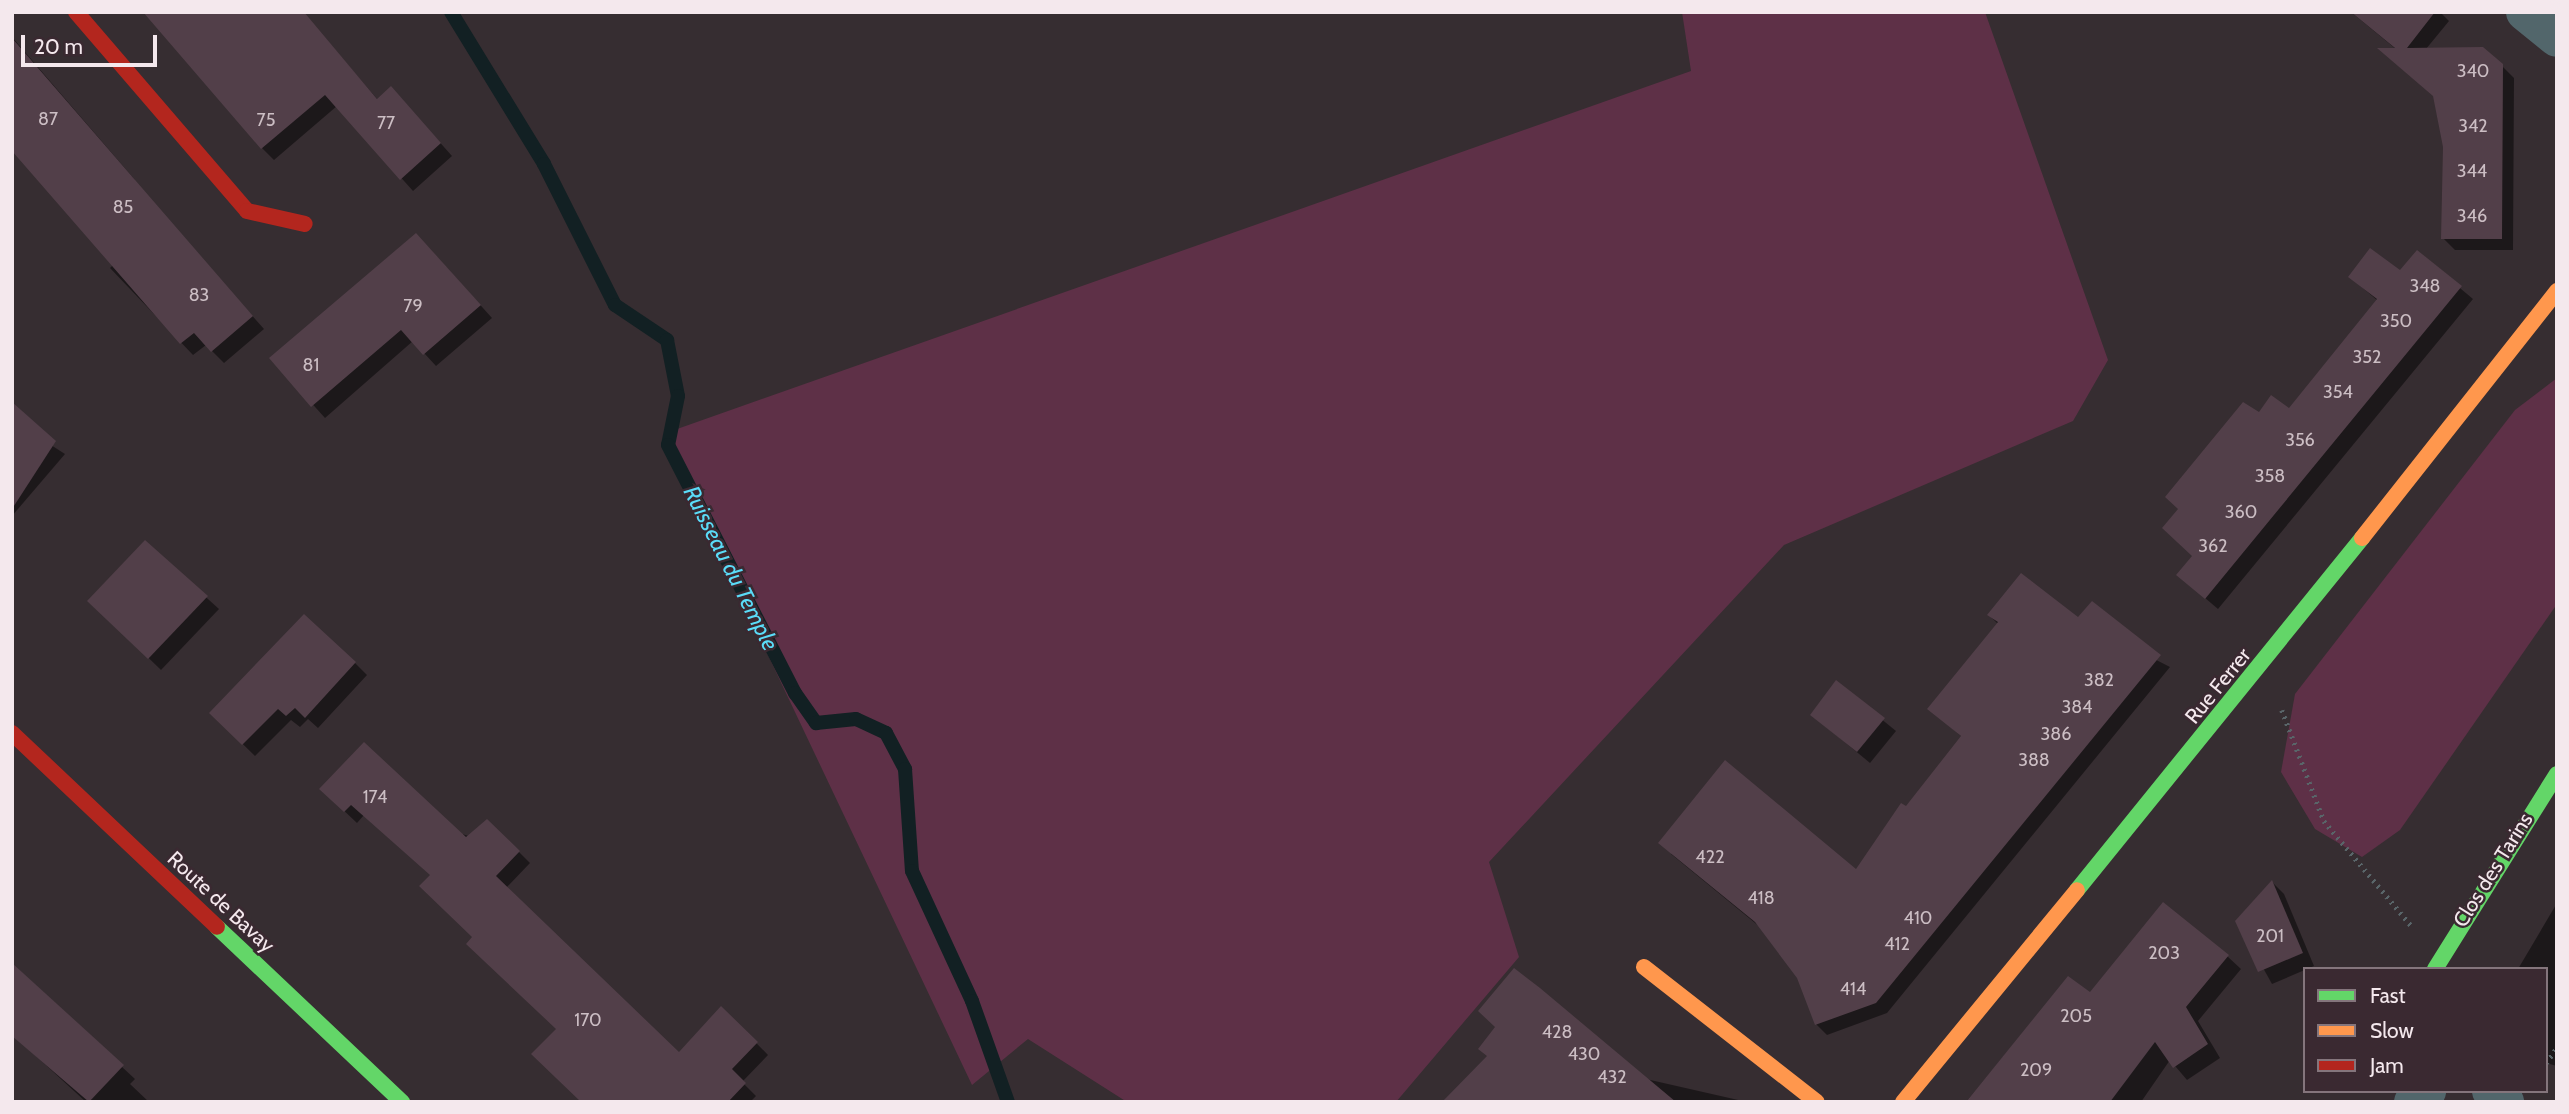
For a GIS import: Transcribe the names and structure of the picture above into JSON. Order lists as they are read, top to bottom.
{
  "streets": {
    "main road": ["Rue Ferrer", "Clos des Tarins", "Route de Bavay"]
  },
  "water": ["Ruisseau du Temple"],
  "house_numbers": [
    "340",
    "87",
    "75",
    "77",
    "342",
    "344",
    "85",
    "346",
    "348",
    "83",
    "79",
    "350",
    "352",
    "81",
    "354",
    "356",
    "358",
    "360",
    "362",
    "382",
    "384",
    "386",
    "388",
    "174",
    "422",
    "418",
    "410",
    "201",
    "412",
    "203",
    "414",
    "205",
    "170",
    "428",
    "430",
    "209",
    "432"
  ],
  "legend": ["Fast", "Slow", "Jam"],
  "scale_bar": "20 m"
}
